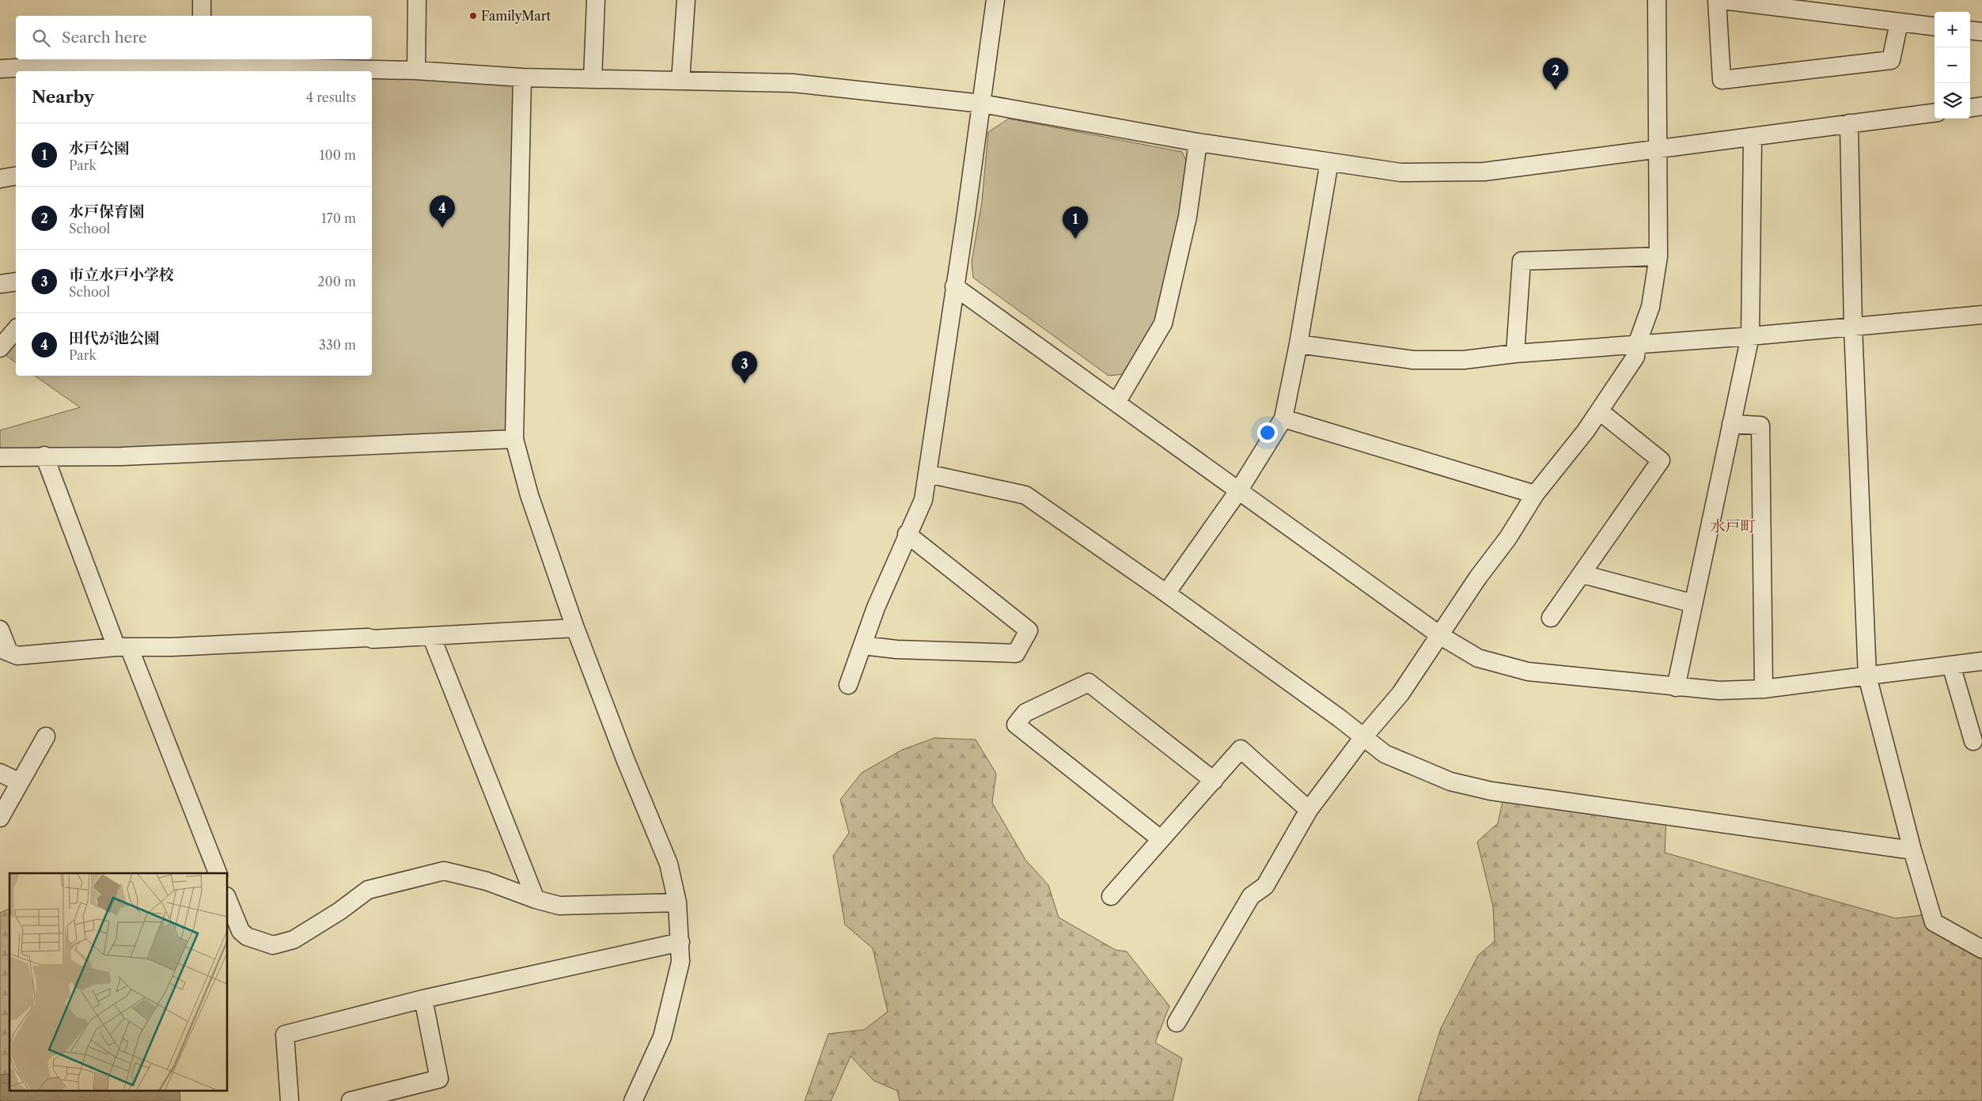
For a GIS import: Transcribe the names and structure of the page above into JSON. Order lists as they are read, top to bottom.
{
  "districts": ["水戸町"],
  "places": ["FamilyMart"],
  "page": {
    "map_buttons": ["+", "−"],
    "search": "Search here",
    "pins": [
      "2",
      "4",
      "1",
      "3"
    ],
    "heading": ["Nearby", "4 results"],
    "list": [
      {
        "mark": "1",
        "name": "水戸公園",
        "note": "Park",
        "value": "100 m"
      },
      {
        "mark": "2",
        "name": "水戸保育園",
        "note": "School",
        "value": "170 m"
      },
      {
        "mark": "3",
        "name": "市立水戸小学校",
        "note": "School",
        "value": "200 m"
      },
      {
        "mark": "4",
        "name": "田代が池公園",
        "note": "Park",
        "value": "330 m"
      }
    ]
  }
}
